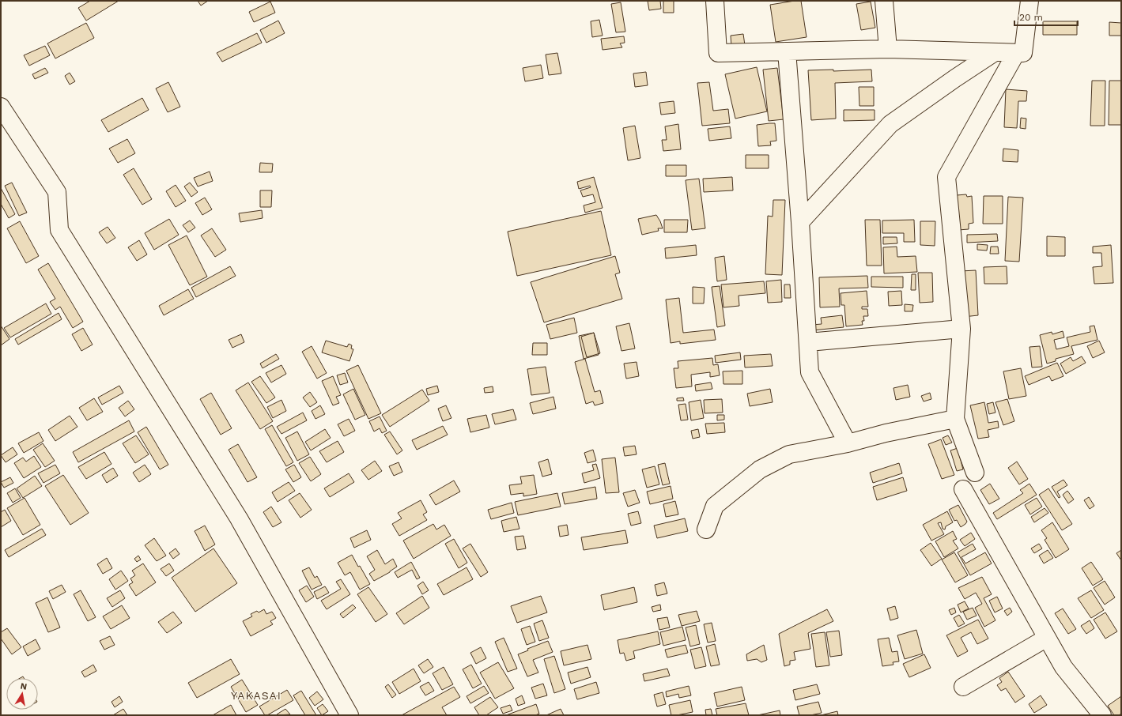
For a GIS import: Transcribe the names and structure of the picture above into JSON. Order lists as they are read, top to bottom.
{
  "districts": ["YAKASAI"],
  "scale_bar": "20 m",
  "north": "top"
}
